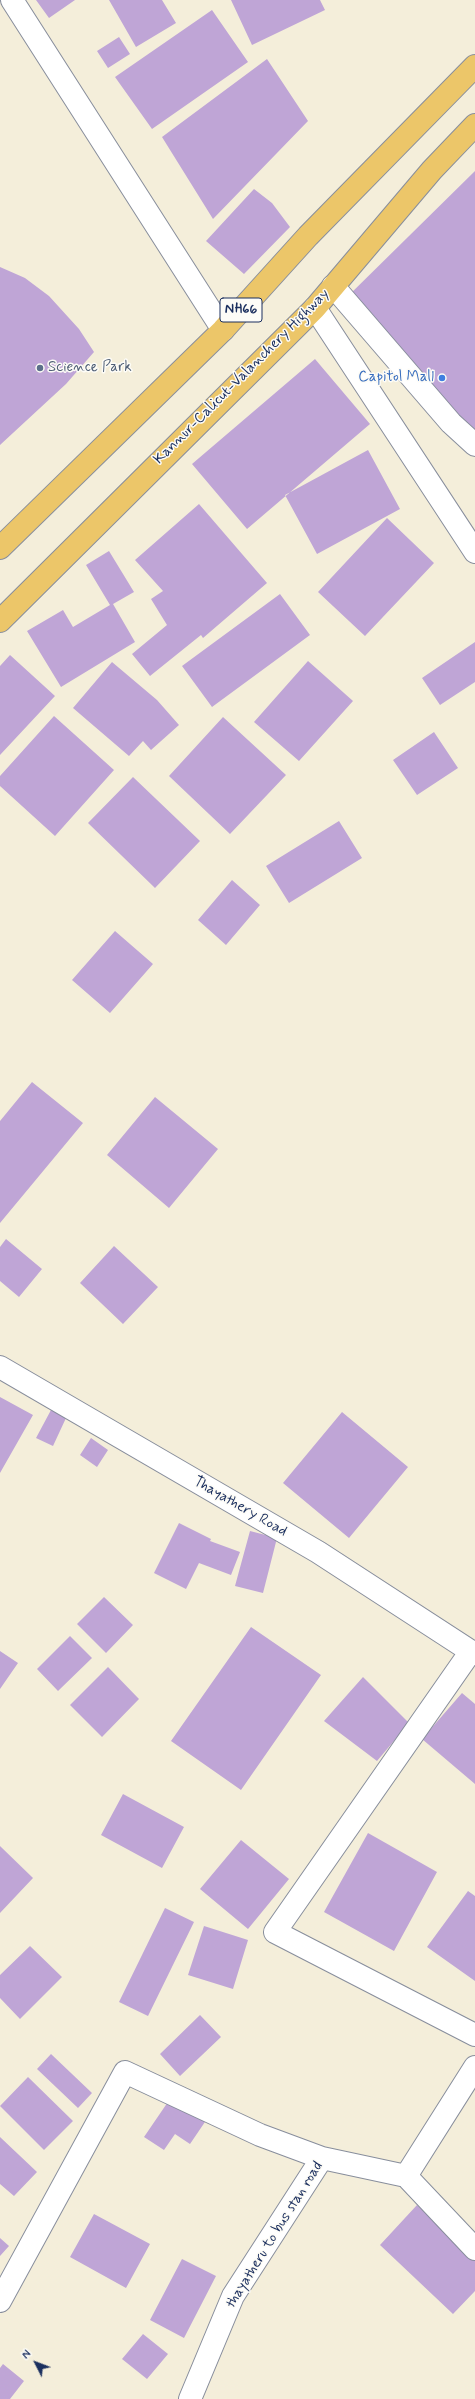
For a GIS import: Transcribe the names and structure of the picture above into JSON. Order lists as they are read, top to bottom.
{
  "streets": {
    "highway": ["NH66", "Kannur-Calicut-Valanchery Highway"],
    "street": ["Thayathery Road", "thayatheru to bus stan road"]
  },
  "places": ["Science Park", "Capitol Mall"],
  "north": "top left"
}
